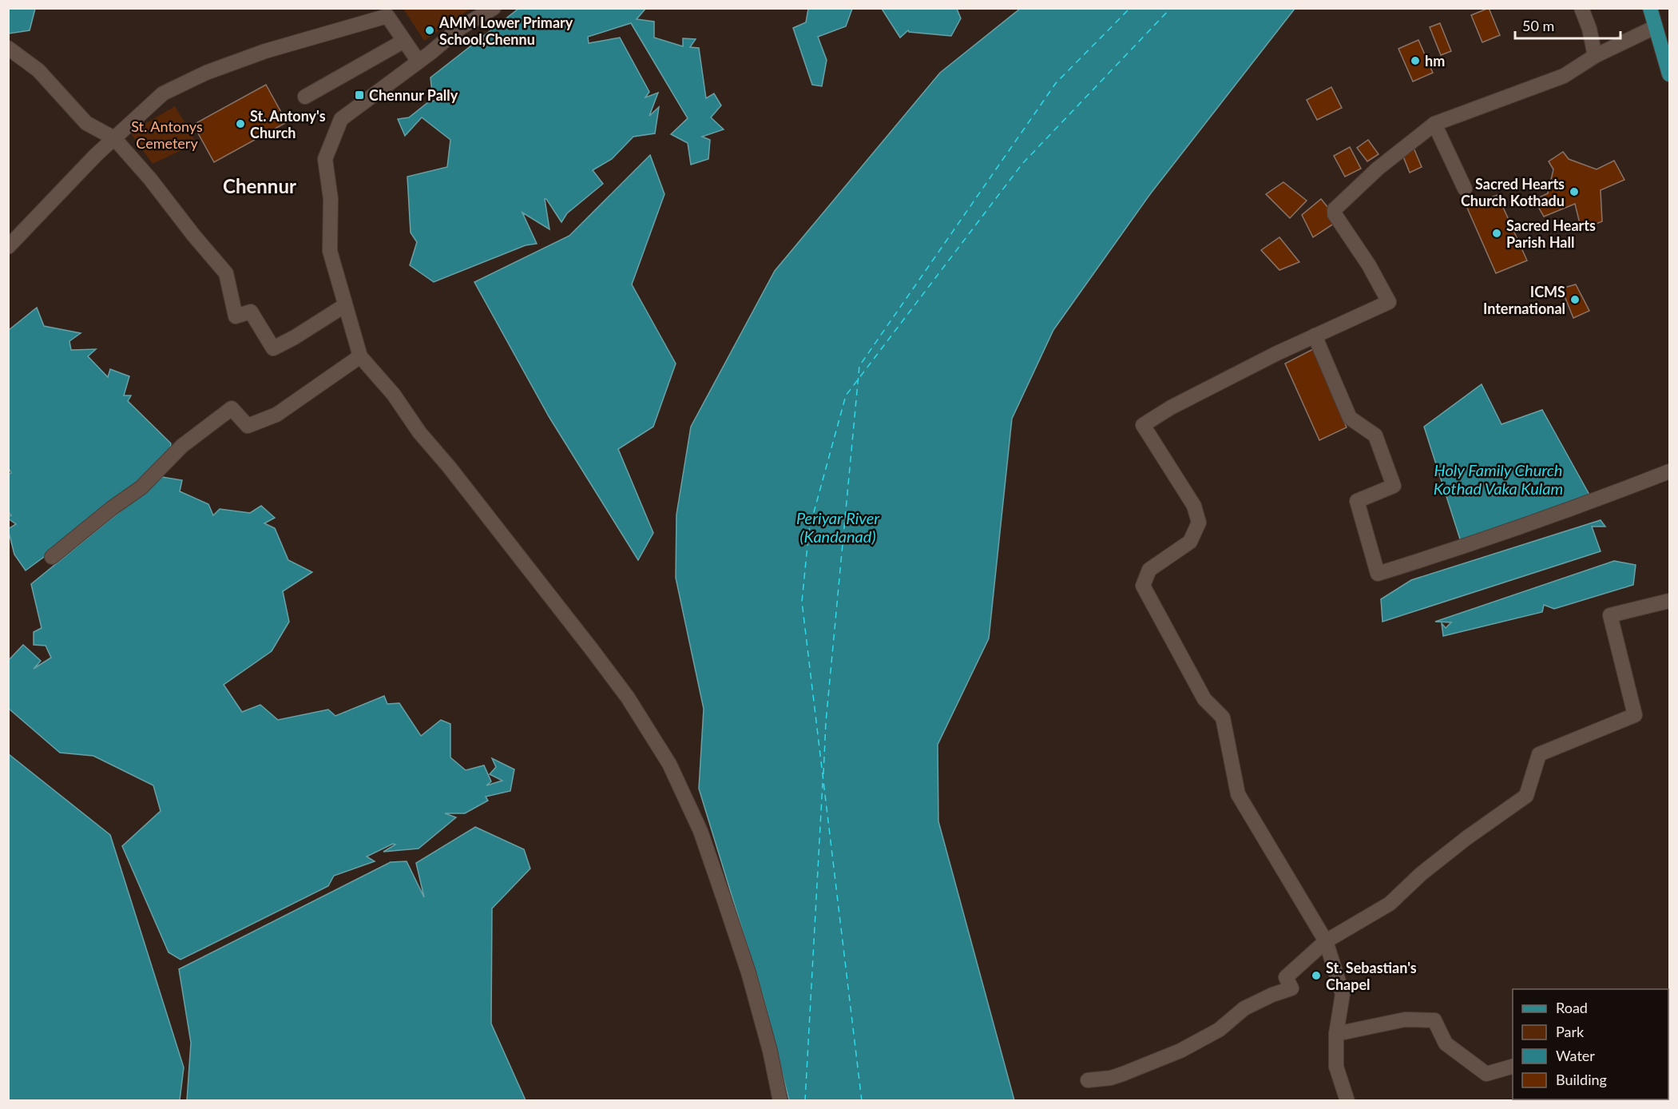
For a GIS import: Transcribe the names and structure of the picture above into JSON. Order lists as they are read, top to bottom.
{
  "districts": ["Chennur"],
  "water": ["Holy Family Church Kothad Vaka Kulam", "Periyar River (Kandanad)"],
  "parks": ["St. Antonys Cemetery"],
  "places": {
    "other": [
      "AMM Lower Primary School,Chennu",
      "hm",
      "St. Antony's Church",
      "Sacred Hearts Church Kothadu",
      "Sacred Hearts Parish Hall",
      "ICMS International",
      "St. Sebastian's Chapel"
    ],
    "transit": ["Chennur Pally"]
  },
  "legend": [
    "Road",
    "Park",
    "Water",
    "Building"
  ],
  "scale_bar": "50 m"
}
